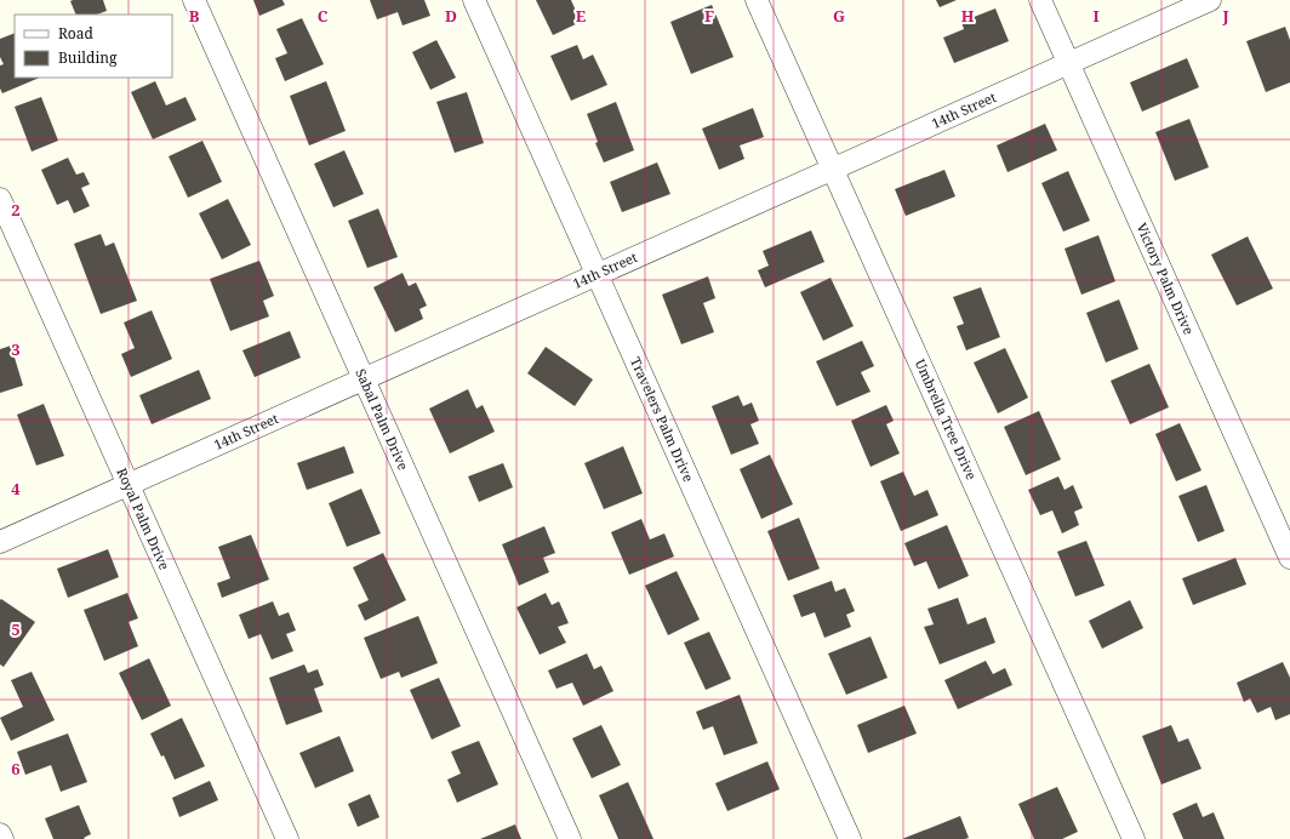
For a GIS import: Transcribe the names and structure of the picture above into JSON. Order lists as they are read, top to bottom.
{
  "streets": {
    "street": [
      "14th Street",
      "Victory Palm Drive",
      "Sabal Palm Drive",
      "Travelers Palm Drive",
      "Umbrella Tree Drive",
      "Royal Palm Drive"
    ]
  },
  "crossings": [
    ["14th Street", "Victory Palm Drive"],
    ["14th Street", "Sabal Palm Drive"],
    ["14th Street", "Travelers Palm Drive"],
    ["14th Street", "Umbrella Tree Drive"],
    ["14th Street", "Royal Palm Drive"]
  ],
  "legend": ["Road", "Building"],
  "grid": {
    "columns": [
      "B",
      "C",
      "D",
      "E",
      "F",
      "G",
      "H",
      "I",
      "J"
    ],
    "rows": [
      "2",
      "3",
      "4",
      "5",
      "6"
    ]
  }
}
